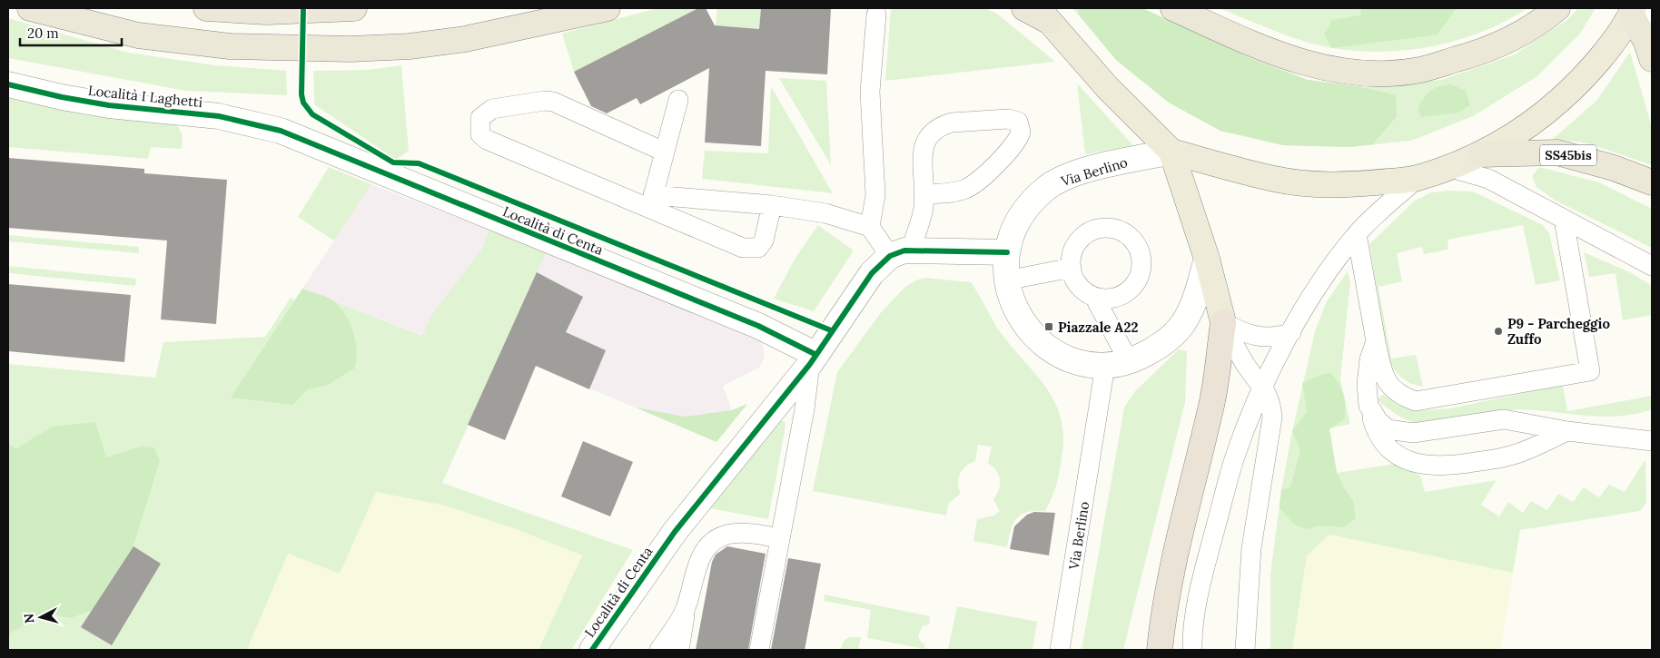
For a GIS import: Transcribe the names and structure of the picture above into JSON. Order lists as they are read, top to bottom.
{
  "streets": {
    "highway": ["SS45bis"],
    "street": ["Località I Laghetti", "Via Berlino", "Località di Centa"]
  },
  "crossings": [
    ["Località I Laghetti", "Località di Centa"]
  ],
  "places": {
    "transit": ["Piazzale A22"],
    "other": ["P9 - Parcheggio Zuffo"]
  },
  "scale_bar": "20 m",
  "north": "left"
}
